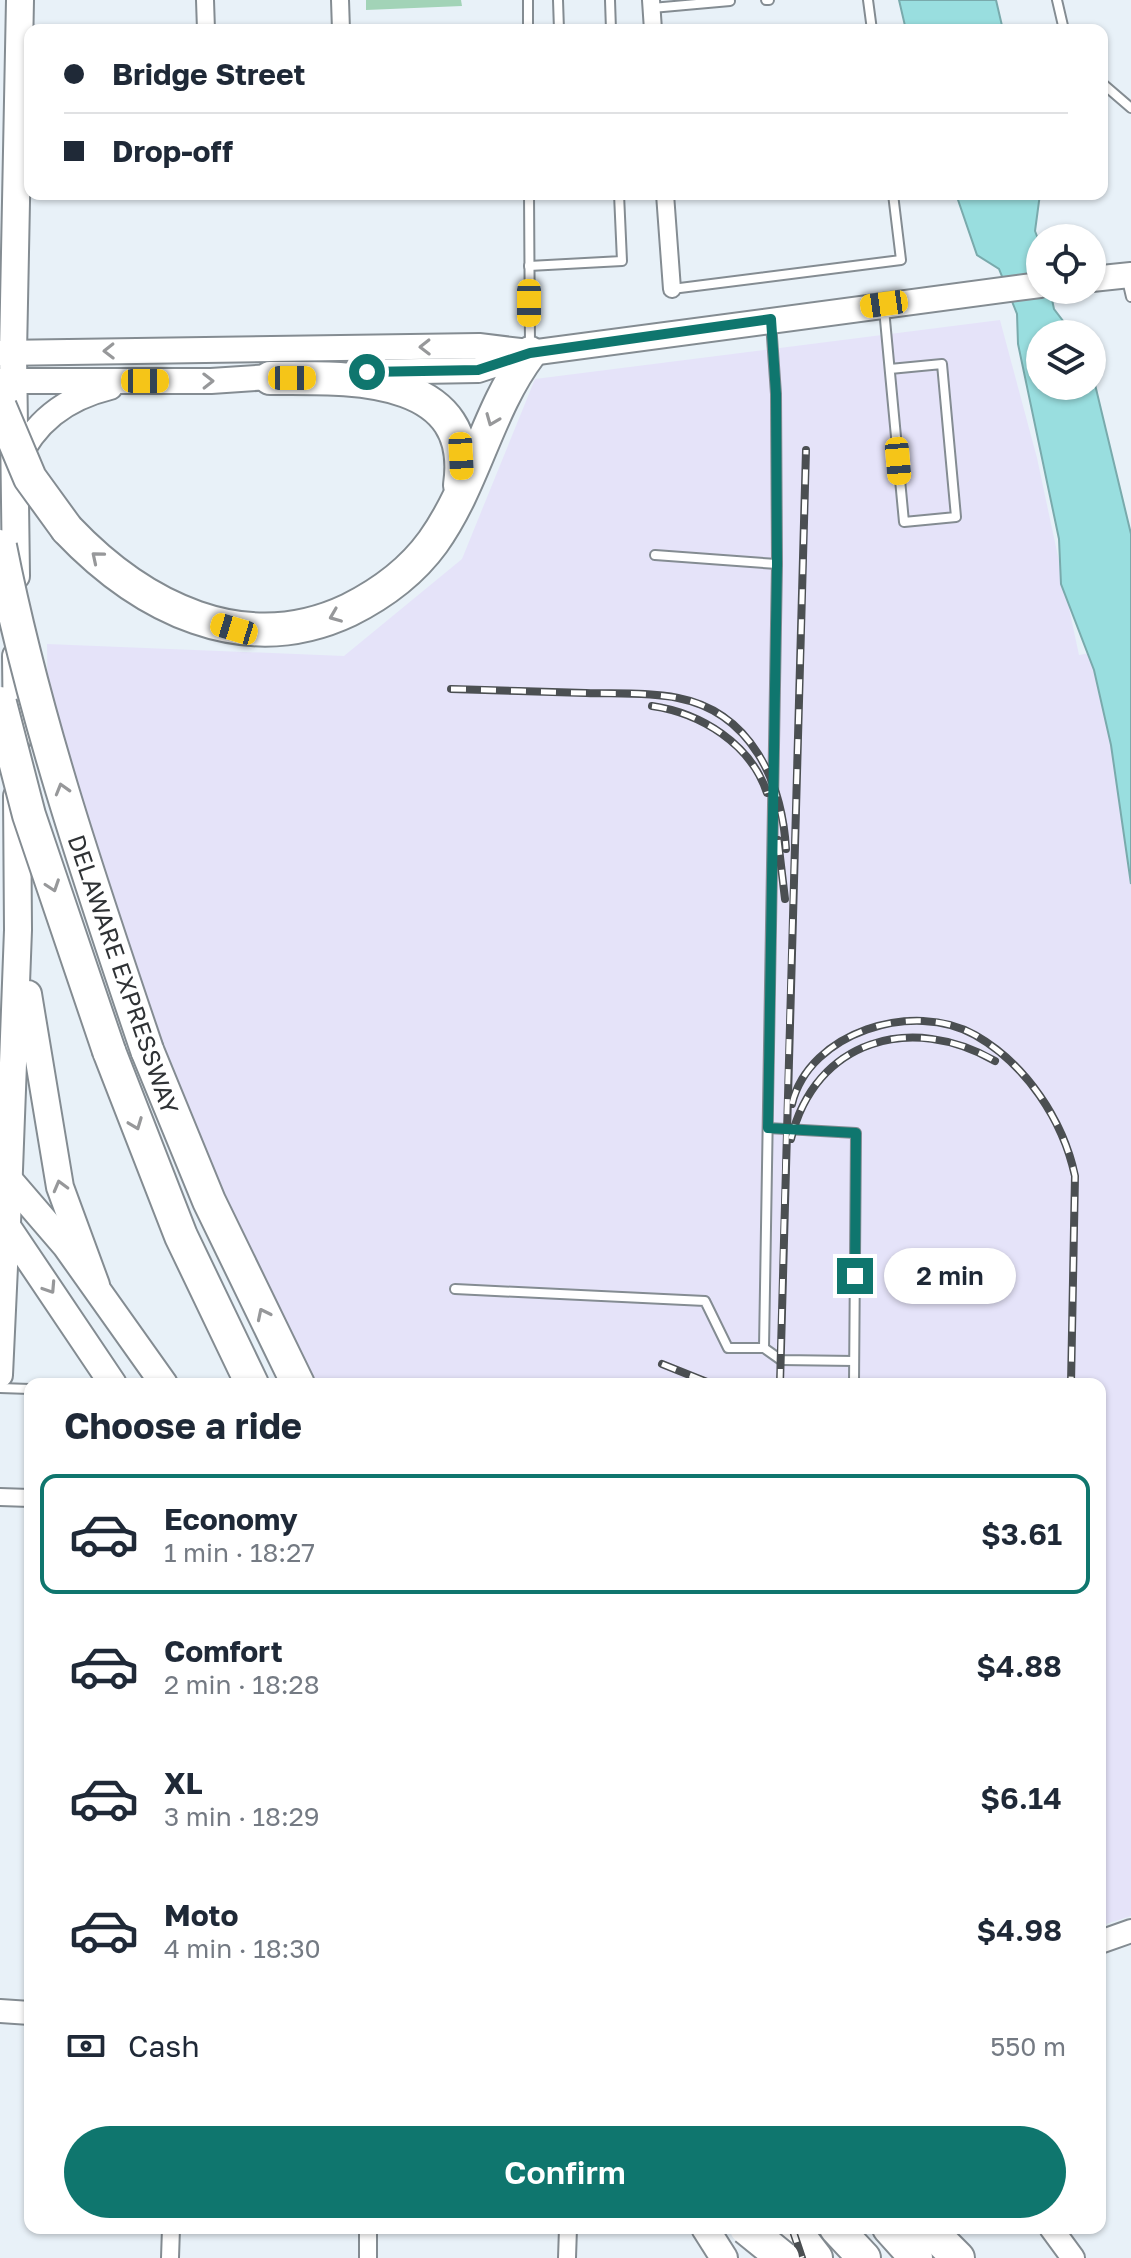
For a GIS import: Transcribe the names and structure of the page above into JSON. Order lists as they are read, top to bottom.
{
  "streets": {
    "highway": ["DELAWARE EXPRESSWAY"]
  },
  "page": {
    "banner": ["Bridge Street", "Drop-off"],
    "bubble": "2 min",
    "heading": "Choose a ride",
    "list": [
      {
        "name": "Economy",
        "note": "1 min · 18:27",
        "value": "$3.61"
      },
      {
        "name": "Comfort",
        "note": "2 min · 18:28",
        "value": "$4.88"
      },
      {
        "name": "XL",
        "note": "3 min · 18:29",
        "value": "$6.14"
      },
      {
        "name": "Moto",
        "note": "4 min · 18:30",
        "value": "$4.98"
      }
    ],
    "pay": ["Cash", "550 m"],
    "buttons": "Confirm"
  }
}
